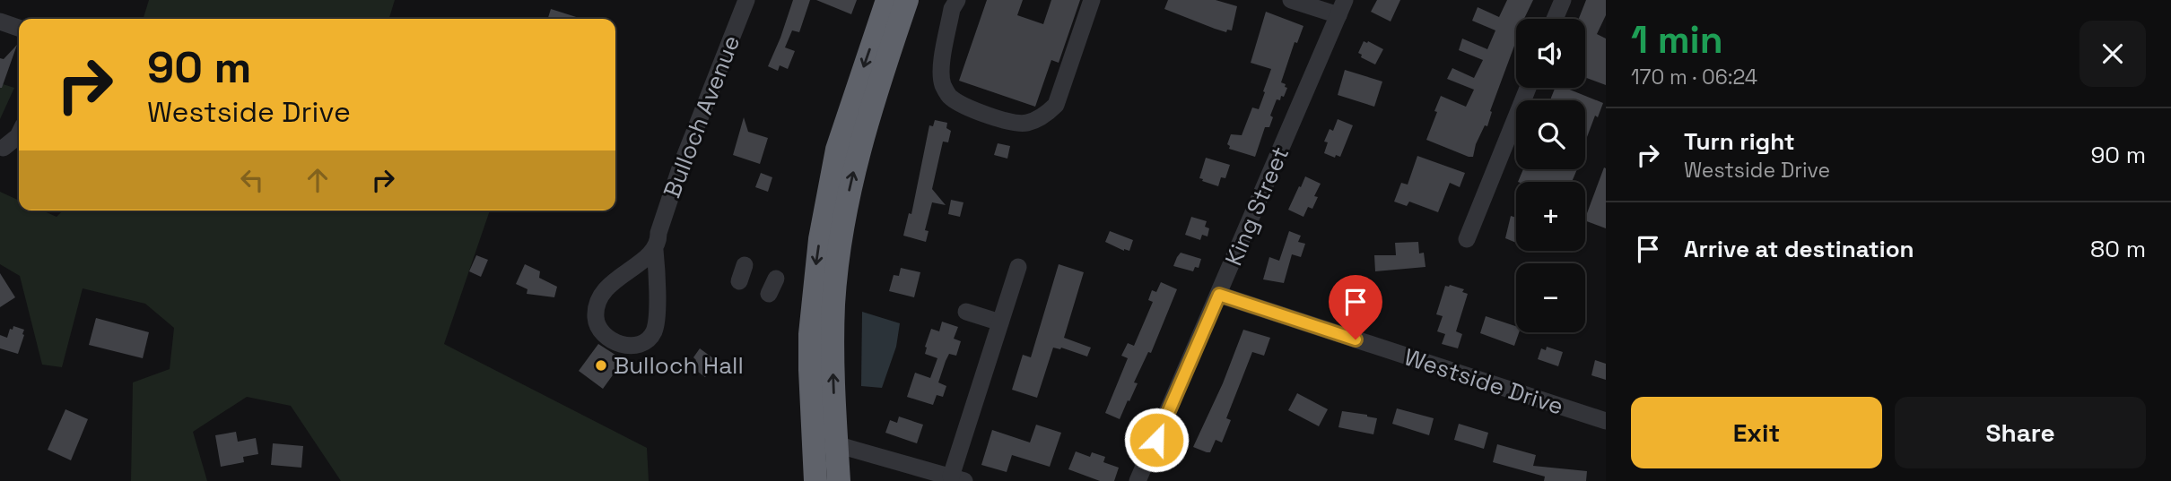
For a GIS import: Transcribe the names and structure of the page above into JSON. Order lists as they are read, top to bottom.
{
  "streets": {
    "street": ["Bulloch Avenue", "King Street", "Westside Drive"]
  },
  "crossings": [
    ["King Street", "Westside Drive"]
  ],
  "places": ["Bulloch Hall"],
  "page": {
    "heading": ["1 min", "170 m · 06:24"],
    "map_buttons": ["+", "−"],
    "turn": ["90 m", "Westside Drive"],
    "list": [
      {
        "name": "Turn right",
        "note": "Westside Drive",
        "value": "90 m"
      },
      {
        "name": "Arrive at destination",
        "value": "80 m"
      }
    ],
    "buttons": ["Exit", "Share"]
  }
}
